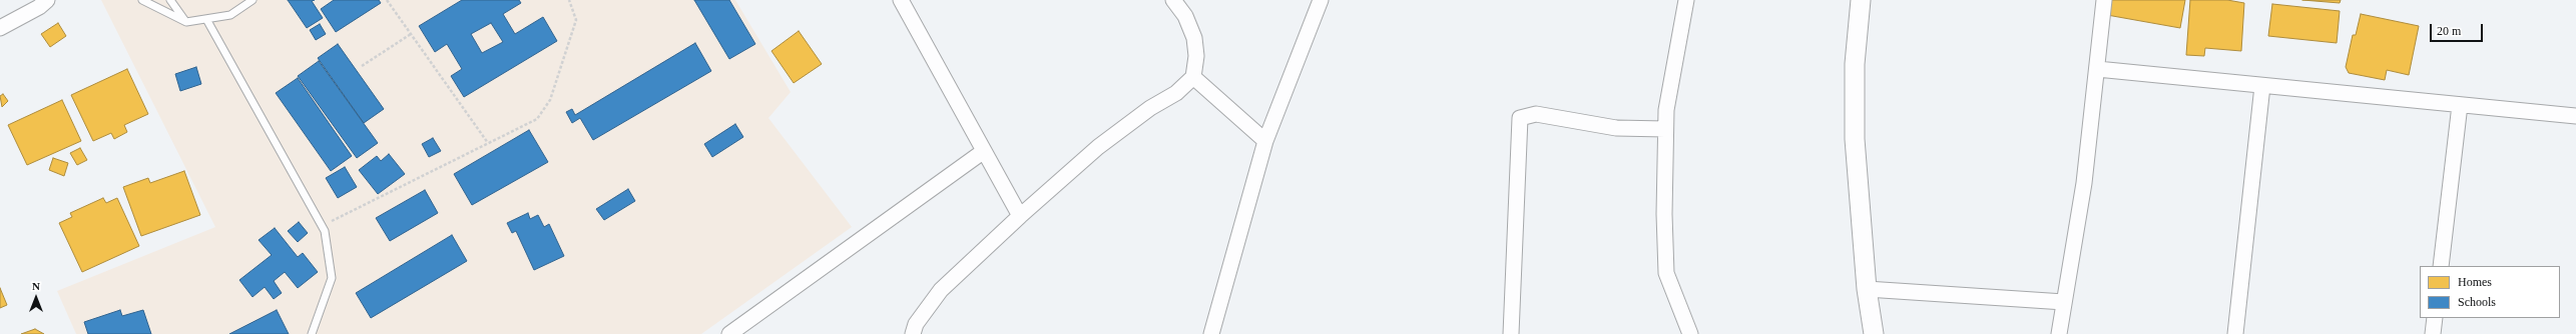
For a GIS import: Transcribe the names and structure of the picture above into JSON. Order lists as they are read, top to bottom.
{
  "legend": ["Homes", "Schools"],
  "scale_bar": "20 m",
  "north": "top"
}
